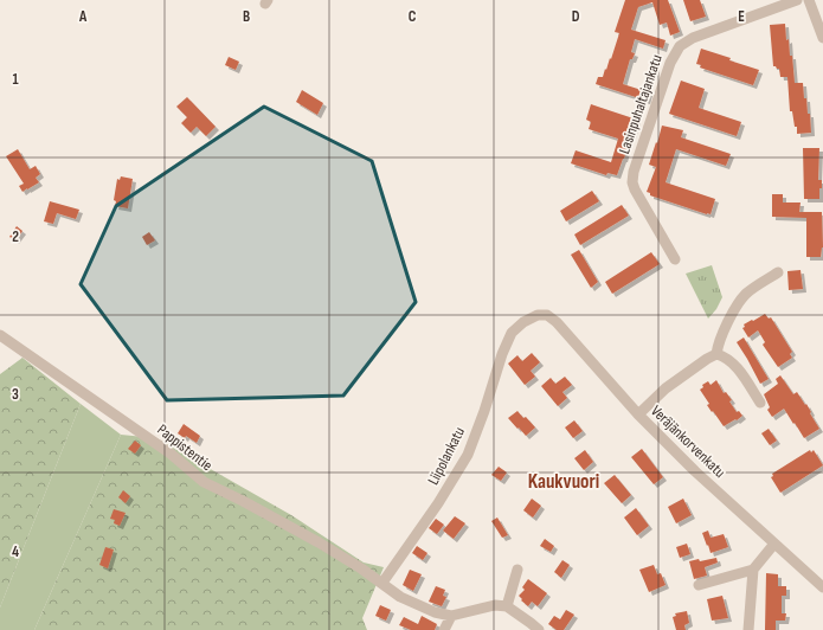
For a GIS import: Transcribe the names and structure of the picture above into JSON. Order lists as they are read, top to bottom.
{
  "streets": {
    "street": [
      "Lasinpuhaltajankatu",
      "Veräjänkorvenkatu",
      "Pappistentie",
      "Liipolankatu"
    ]
  },
  "crossings": [
    ["Veräjänkorvenkatu", "Liipolankatu"],
    ["Pappistentie", "Liipolankatu"]
  ],
  "districts": ["Kaukvuori"],
  "grid": {
    "columns": [
      "A",
      "B",
      "C",
      "D",
      "E"
    ],
    "rows": [
      "1",
      "2",
      "3",
      "4"
    ]
  }
}
